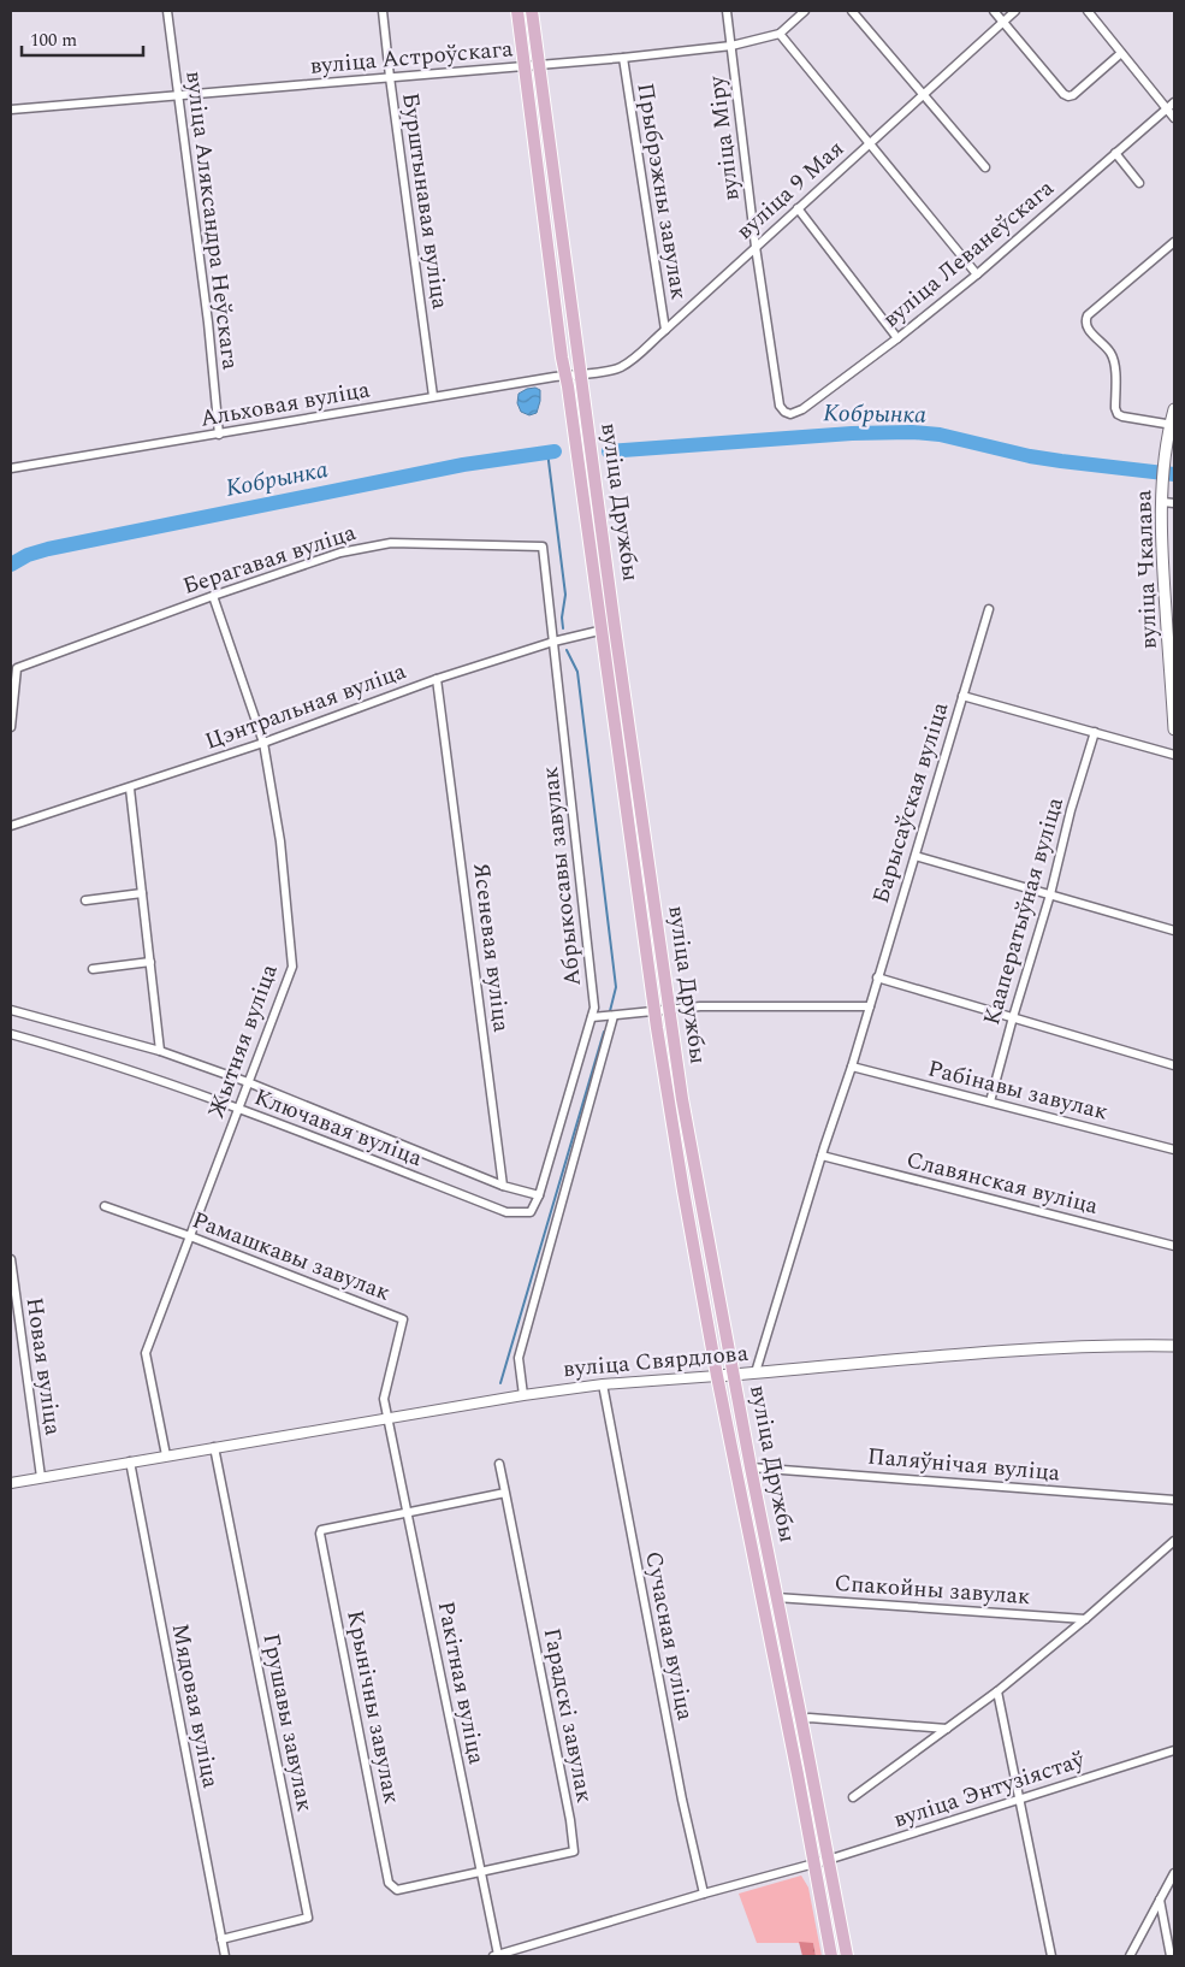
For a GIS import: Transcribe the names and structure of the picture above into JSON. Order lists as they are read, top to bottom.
{
  "streets": {
    "main road": ["вуліца Дружбы", "вуліца Чкалава", "вуліца Свярдлова"],
    "street": [
      "вуліца Астроўскага",
      "вуліца Міру",
      "вуліца 9 Мая",
      "Прыбрэжны завулак",
      "Бурштынавая вуліца",
      "вуліца Аляксандра Неўскага",
      "вуліца Леванеўскага",
      "Альховая вуліца",
      "Берагавая вуліца",
      "Цэнтральная вуліца",
      "Барысаўская вуліца",
      "Абрыкосавы завулак",
      "Кааператыўная вуліца",
      "Ясеневая вуліца",
      "Жытняя вуліца",
      "Рабінавы завулак",
      "Ключавая вуліца",
      "Славянская вуліца",
      "Рамашкавы завулак",
      "Новая вуліца",
      "Паляўнічая вуліца",
      "Спакойны завулак",
      "Сучасная вуліца",
      "Ракітная вуліца",
      "Мядовая вуліца",
      "Крынічны завулак",
      "Гарадскі завулак",
      "Грушавы завулак",
      "вуліца Энтузіястаў"
    ]
  },
  "crossings": [
    ["вуліца Астроўскага", "вуліца Міру"],
    ["вуліца Астроўскага", "Прыбрэжны завулак"],
    ["вуліца Астроўскага", "Бурштынавая вуліца"],
    ["вуліца Астроўскага", "вуліца Аляксандра Неўскага"],
    ["вуліца Астроўскага", "вуліца Дружбы"],
    ["вуліца Міру", "вуліца 9 Мая"],
    ["вуліца Міру", "вуліца Леванеўскага"],
    ["вуліца 9 Мая", "Прыбрэжны завулак"],
    ["вуліца 9 Мая", "Альховая вуліца"],
    ["вуліца 9 Мая", "вуліца Дружбы"],
    ["Бурштынавая вуліца", "Альховая вуліца"],
    ["вуліца Аляксандра Неўскага", "Альховая вуліца"],
    ["Альховая вуліца", "вуліца Дружбы"],
    ["вуліца Дружбы", "Цэнтральная вуліца"],
    ["вуліца Дружбы", "вуліца Свярдлова"],
    ["вуліца Дружбы", "Паляўнічая вуліца"],
    ["вуліца Дружбы", "Спакойны завулак"],
    ["вуліца Дружбы", "вуліца Энтузіястаў"],
    ["Берагавая вуліца", "Абрыкосавы завулак"],
    ["Берагавая вуліца", "Жытняя вуліца"],
    ["Цэнтральная вуліца", "Абрыкосавы завулак"],
    ["Цэнтральная вуліца", "Ясеневая вуліца"],
    ["Цэнтральная вуліца", "Жытняя вуліца"],
    ["Барысаўская вуліца", "Рабінавы завулак"],
    ["Барысаўская вуліца", "Славянская вуліца"],
    ["Барысаўская вуліца", "вуліца Свярдлова"],
    ["Абрыкосавы завулак", "Ключавая вуліца"],
    ["Кааператыўная вуліца", "Рабінавы завулак"],
    ["Ясеневая вуліца", "Ключавая вуліца"],
    ["Жытняя вуліца", "Ключавая вуліца"],
    ["Жытняя вуліца", "Рамашкавы завулак"],
    ["Жытняя вуліца", "вуліца Свярдлова"],
    ["Рамашкавы завулак", "вуліца Свярдлова"],
    ["Рамашкавы завулак", "Ракітная вуліца"],
    ["вуліца Свярдлова", "Новая вуліца"],
    ["вуліца Свярдлова", "Сучасная вуліца"],
    ["вуліца Свярдлова", "Ракітная вуліца"],
    ["вуліца Свярдлова", "Мядовая вуліца"],
    ["вуліца Свярдлова", "Грушавы завулак"],
    ["Сучасная вуліца", "вуліца Энтузіястаў"],
    ["Ракітная вуліца", "Крынічны завулак"],
    ["Ракітная вуліца", "Гарадскі завулак"],
    ["Мядовая вуліца", "Грушавы завулак"],
    ["Крынічны завулак", "Гарадскі завулак"]
  ],
  "water": ["Кобрынка"],
  "scale_bar": "100 m"
}
